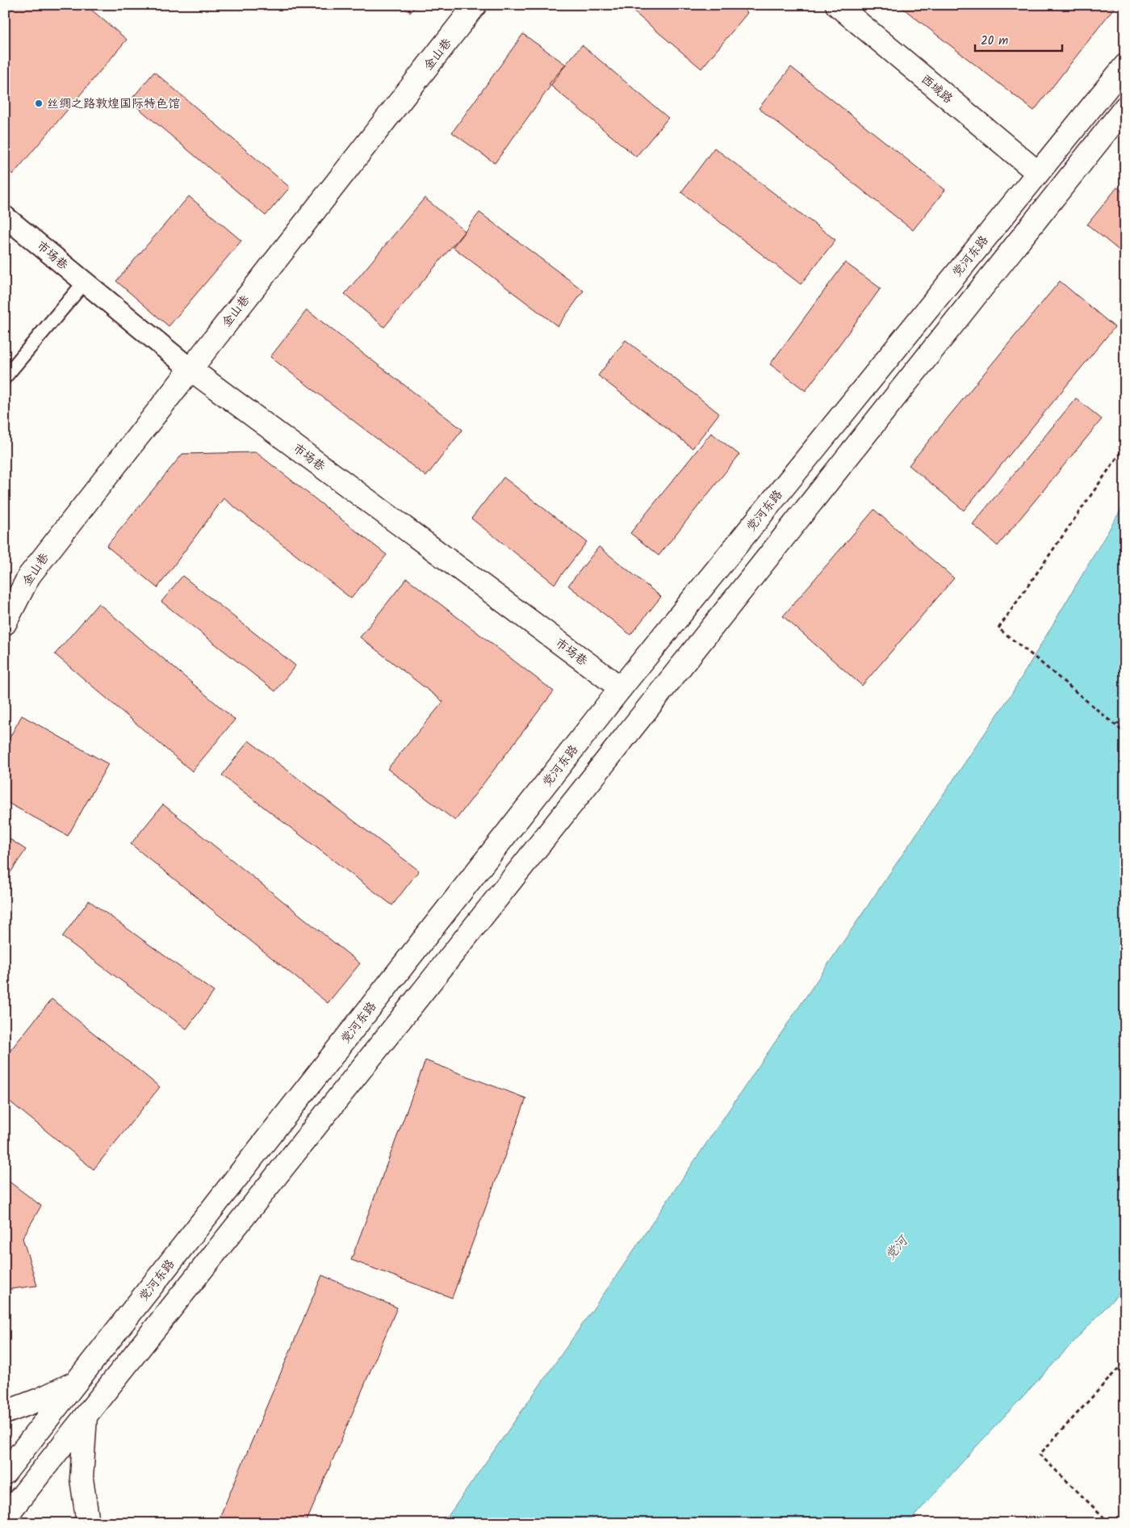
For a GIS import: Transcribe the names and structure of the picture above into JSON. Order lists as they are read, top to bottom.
{
  "streets": {
    "main road": [
      "金山巷",
      "西域路",
      "市场巷",
      "党河东路"
    ]
  },
  "crossings": [
    ["金山巷", "市场巷"],
    ["西域路", "党河东路"],
    ["市场巷", "党河东路"]
  ],
  "water": ["党河"],
  "places": ["丝绸之路敦煌国际特色馆"],
  "scale_bar": "20 m"
}
